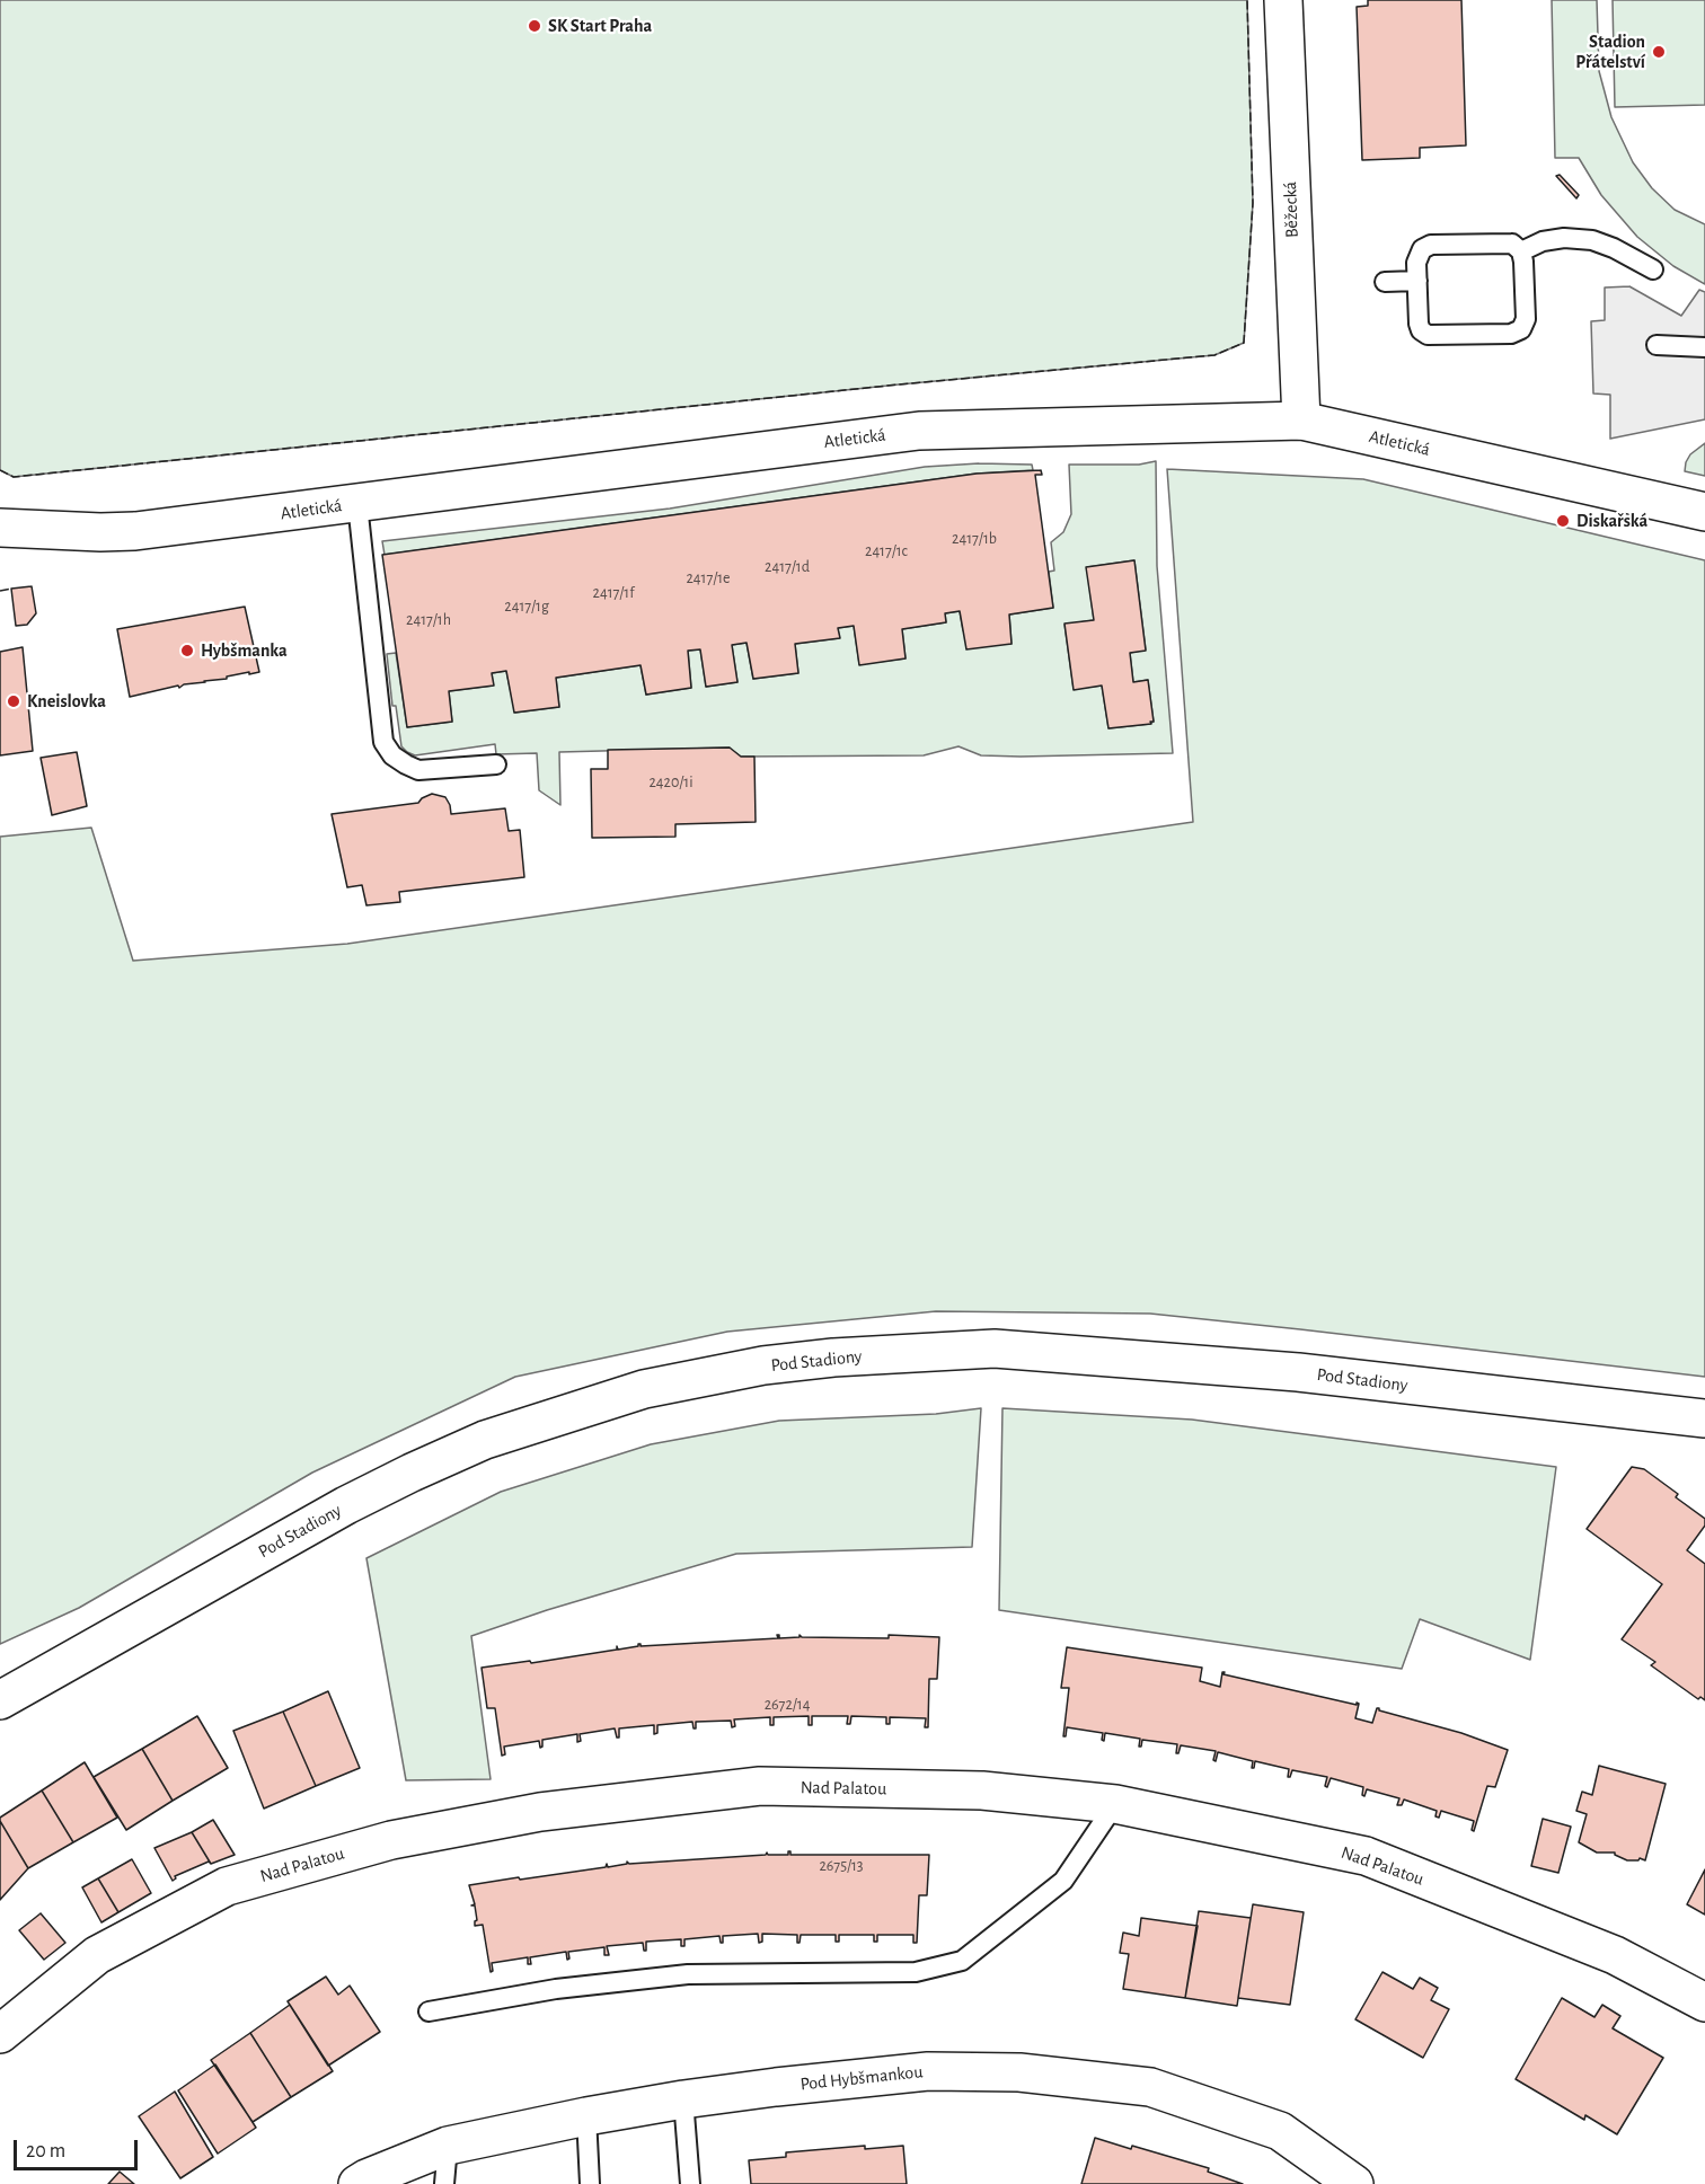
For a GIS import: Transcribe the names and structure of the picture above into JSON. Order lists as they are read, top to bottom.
{
  "streets": {
    "street": [
      "Běžecká",
      "Atletická",
      "Pod Stadiony",
      "Nad Palatou",
      "Pod Hybšmankou"
    ]
  },
  "crossings": [
    ["Běžecká", "Atletická"]
  ],
  "places": [
    "SK Start Praha",
    "Stadion Přátelství",
    "Diskařská",
    "Hybšmanka",
    "Kneislovka"
  ],
  "house_numbers": [
    "2417/1b",
    "2417/1c",
    "2417/1d",
    "2417/1e",
    "2417/1f",
    "2417/1g",
    "2417/1h",
    "2420/1i",
    "2672/14",
    "2675/13"
  ],
  "scale_bar": "20 m"
}
